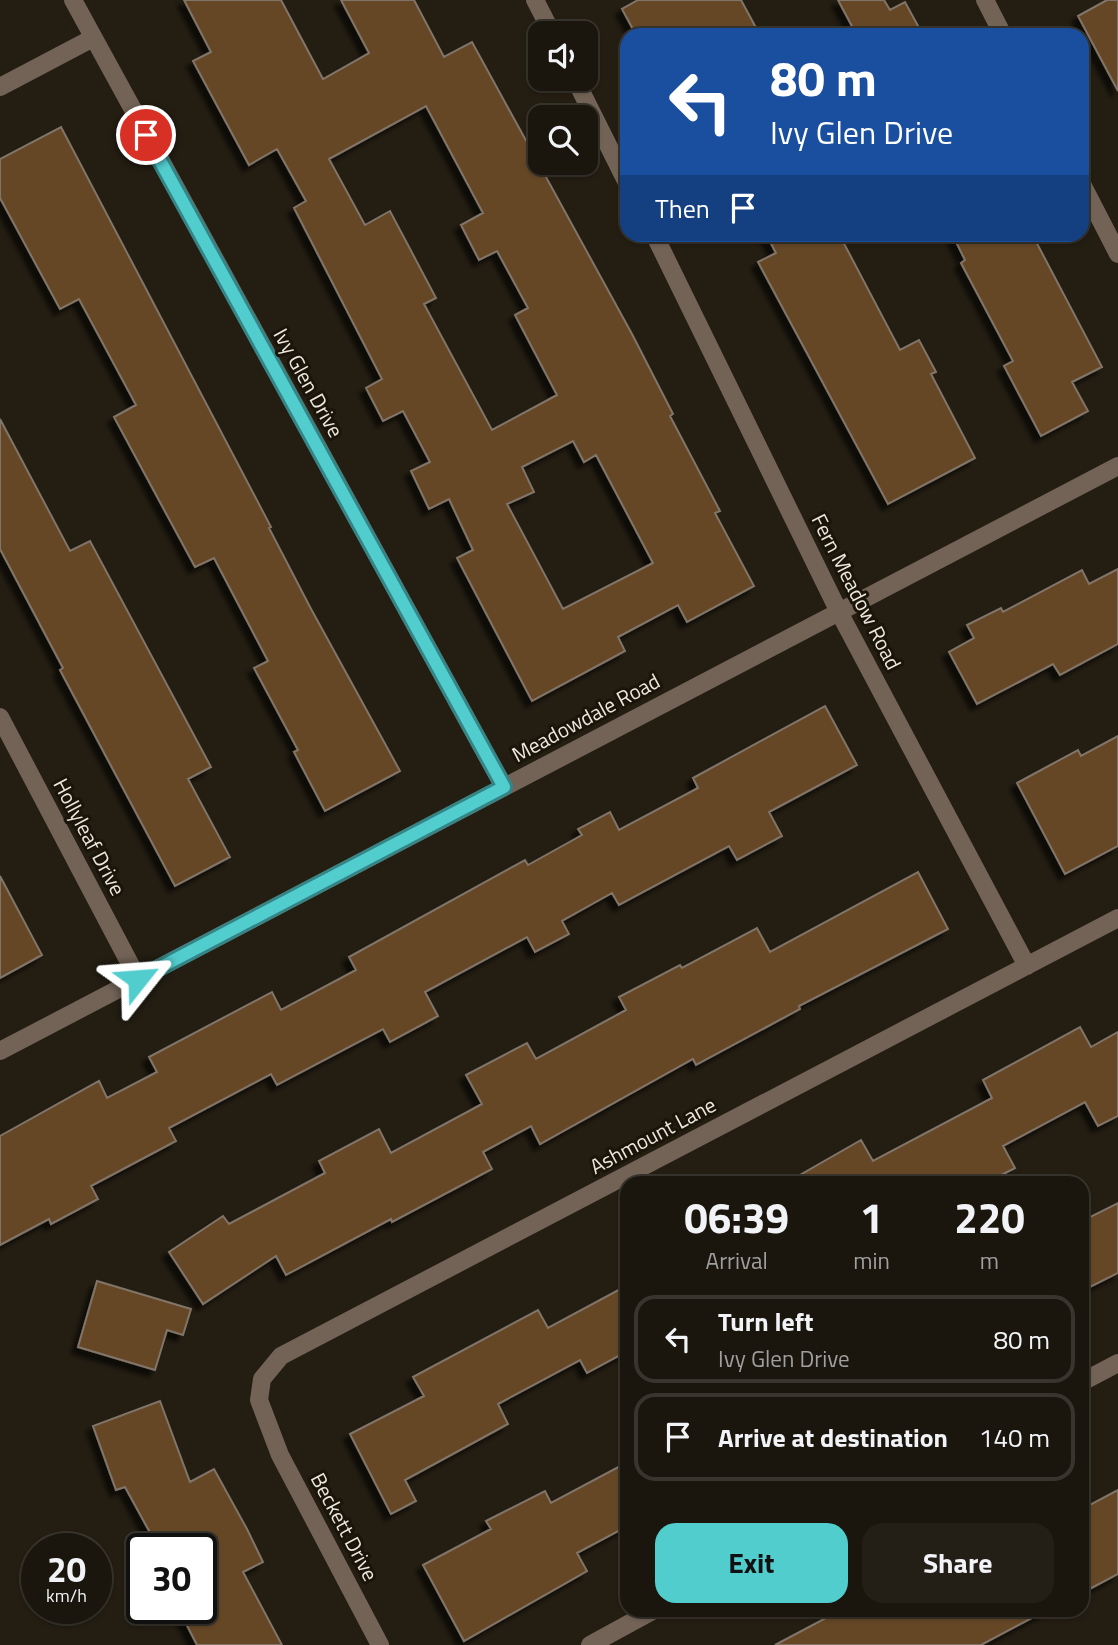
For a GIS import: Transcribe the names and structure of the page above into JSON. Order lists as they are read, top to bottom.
{
  "streets": {
    "street": [
      "Ivy Glen Drive",
      "Fern Meadow Road",
      "Meadowdale Road",
      "Hollyleaf Drive",
      "Ashmount Lane",
      "Beckett Drive"
    ]
  },
  "crossings": [
    ["Ivy Glen Drive", "Meadowdale Road"],
    ["Fern Meadow Road", "Meadowdale Road"],
    ["Fern Meadow Road", "Ashmount Lane"],
    ["Meadowdale Road", "Hollyleaf Drive"],
    ["Ashmount Lane", "Beckett Drive"]
  ],
  "page": {
    "turn": ["80 m", "Ivy Glen Drive"],
    "then": "Then",
    "eta": [
      "06:39",
      "Arrival",
      "1",
      "min",
      "220",
      "m"
    ],
    "list": [
      {
        "name": "Turn left",
        "note": "Ivy Glen Drive",
        "value": "80 m"
      },
      {
        "name": "Arrive at destination",
        "value": "140 m"
      }
    ],
    "buttons": ["Exit", "Share"],
    "speed": "20 km/h",
    "limit": "30"
  }
}
